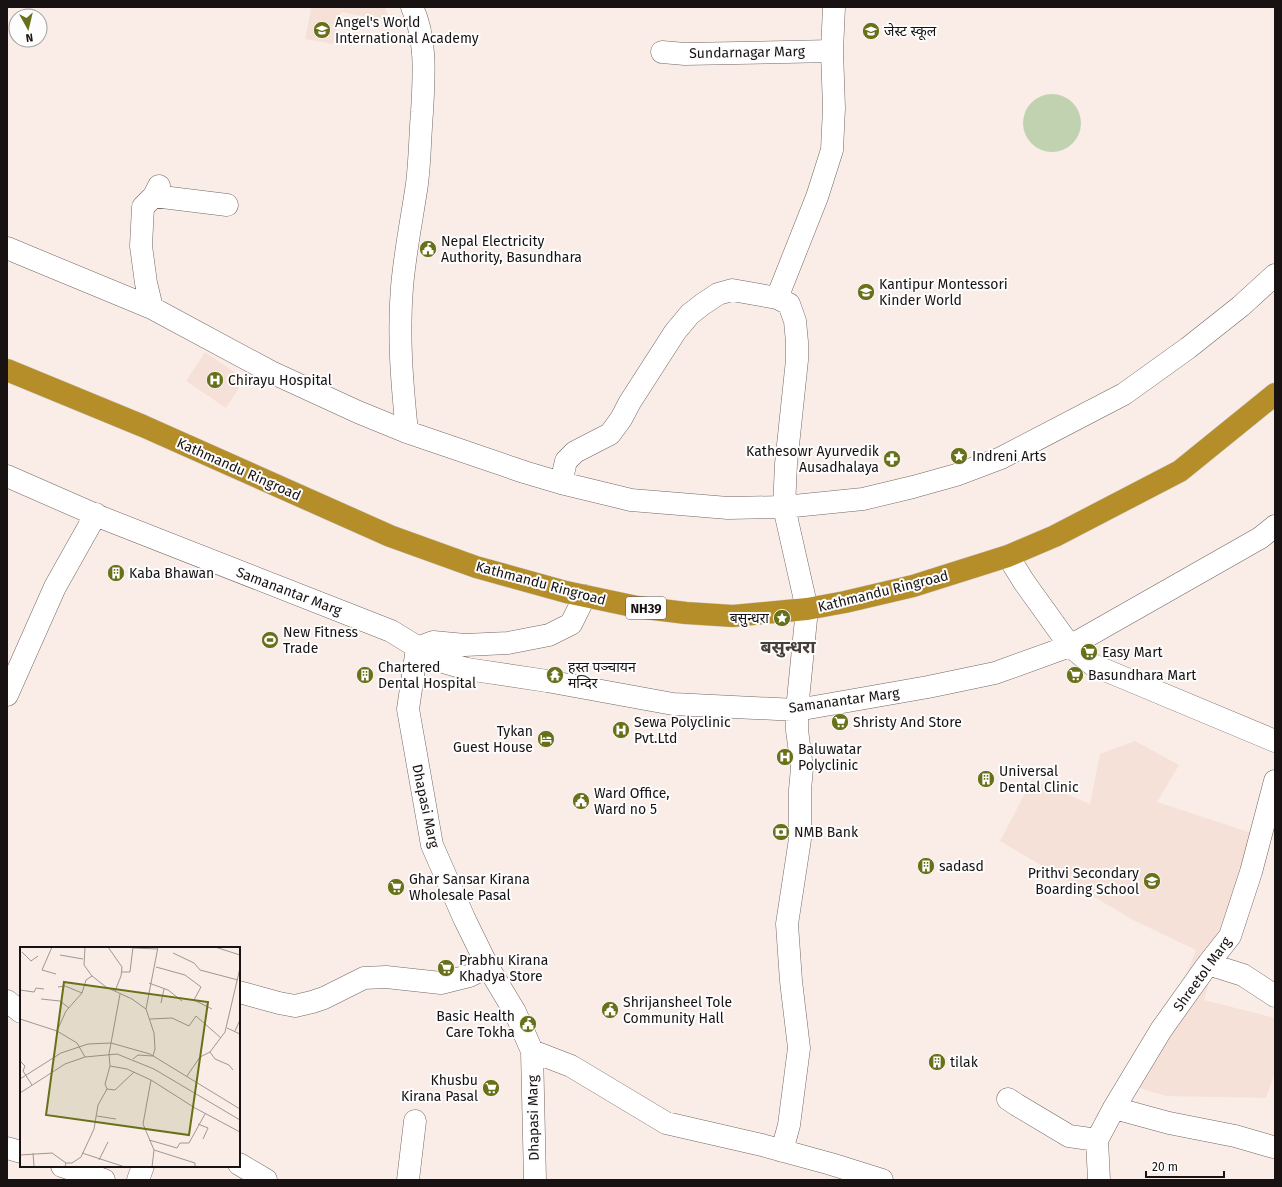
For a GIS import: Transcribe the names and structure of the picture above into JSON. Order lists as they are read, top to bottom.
{
  "streets": {
    "highway": ["Kathmandu Ringroad", "NH39"],
    "street": [
      "Sundarnagar Marg",
      "Samanantar Marg",
      "Dhapasi Marg",
      "Shreetol Marg"
    ]
  },
  "crossings": [
    ["Samanantar Marg", "Dhapasi Marg"]
  ],
  "districts": ["बसुन्धरा"],
  "places": {
    "school or university": [
      "Angel's World International Academy",
      "जेस्ट स्कूल",
      "Kantipur Montessori Kinder World",
      "Prithvi Secondary Boarding School"
    ],
    "public building": [
      "Nepal Electricity Authority, Basundhara",
      "Ward Office, Ward no 5",
      "Shrijansheel Tole Community Hall",
      "Basic Health Care Tokha"
    ],
    "hospital": ["Chirayu Hospital", "Sewa Polyclinic Pvt.Ltd", "Baluwatar Polyclinic"],
    "place": ["Indreni Arts", "बसुन्धरा"],
    "pharmacy": ["Kathesowr Ayurvedik Ausadhalaya"],
    "building": [
      "Kaba Bhawan",
      "Chartered Dental Hospital",
      "Universal Dental Clinic",
      "sadasd",
      "tilak"
    ],
    "sports": ["New Fitness Trade"],
    "supermarket": [
      "Easy Mart",
      "Basundhara Mart",
      "Shristy And Store",
      "Ghar Sansar Kirana Wholesale Pasal",
      "Prabhu Kirana Khadya Store",
      "Khusbu Kirana Pasal"
    ],
    "temple": ["हस्त पञ्चायन मन्दिर"],
    "hotel": ["Tykan Guest House"],
    "bank": ["NMB Bank"]
  },
  "scale_bar": "20 m",
  "north": "bottom"
}
